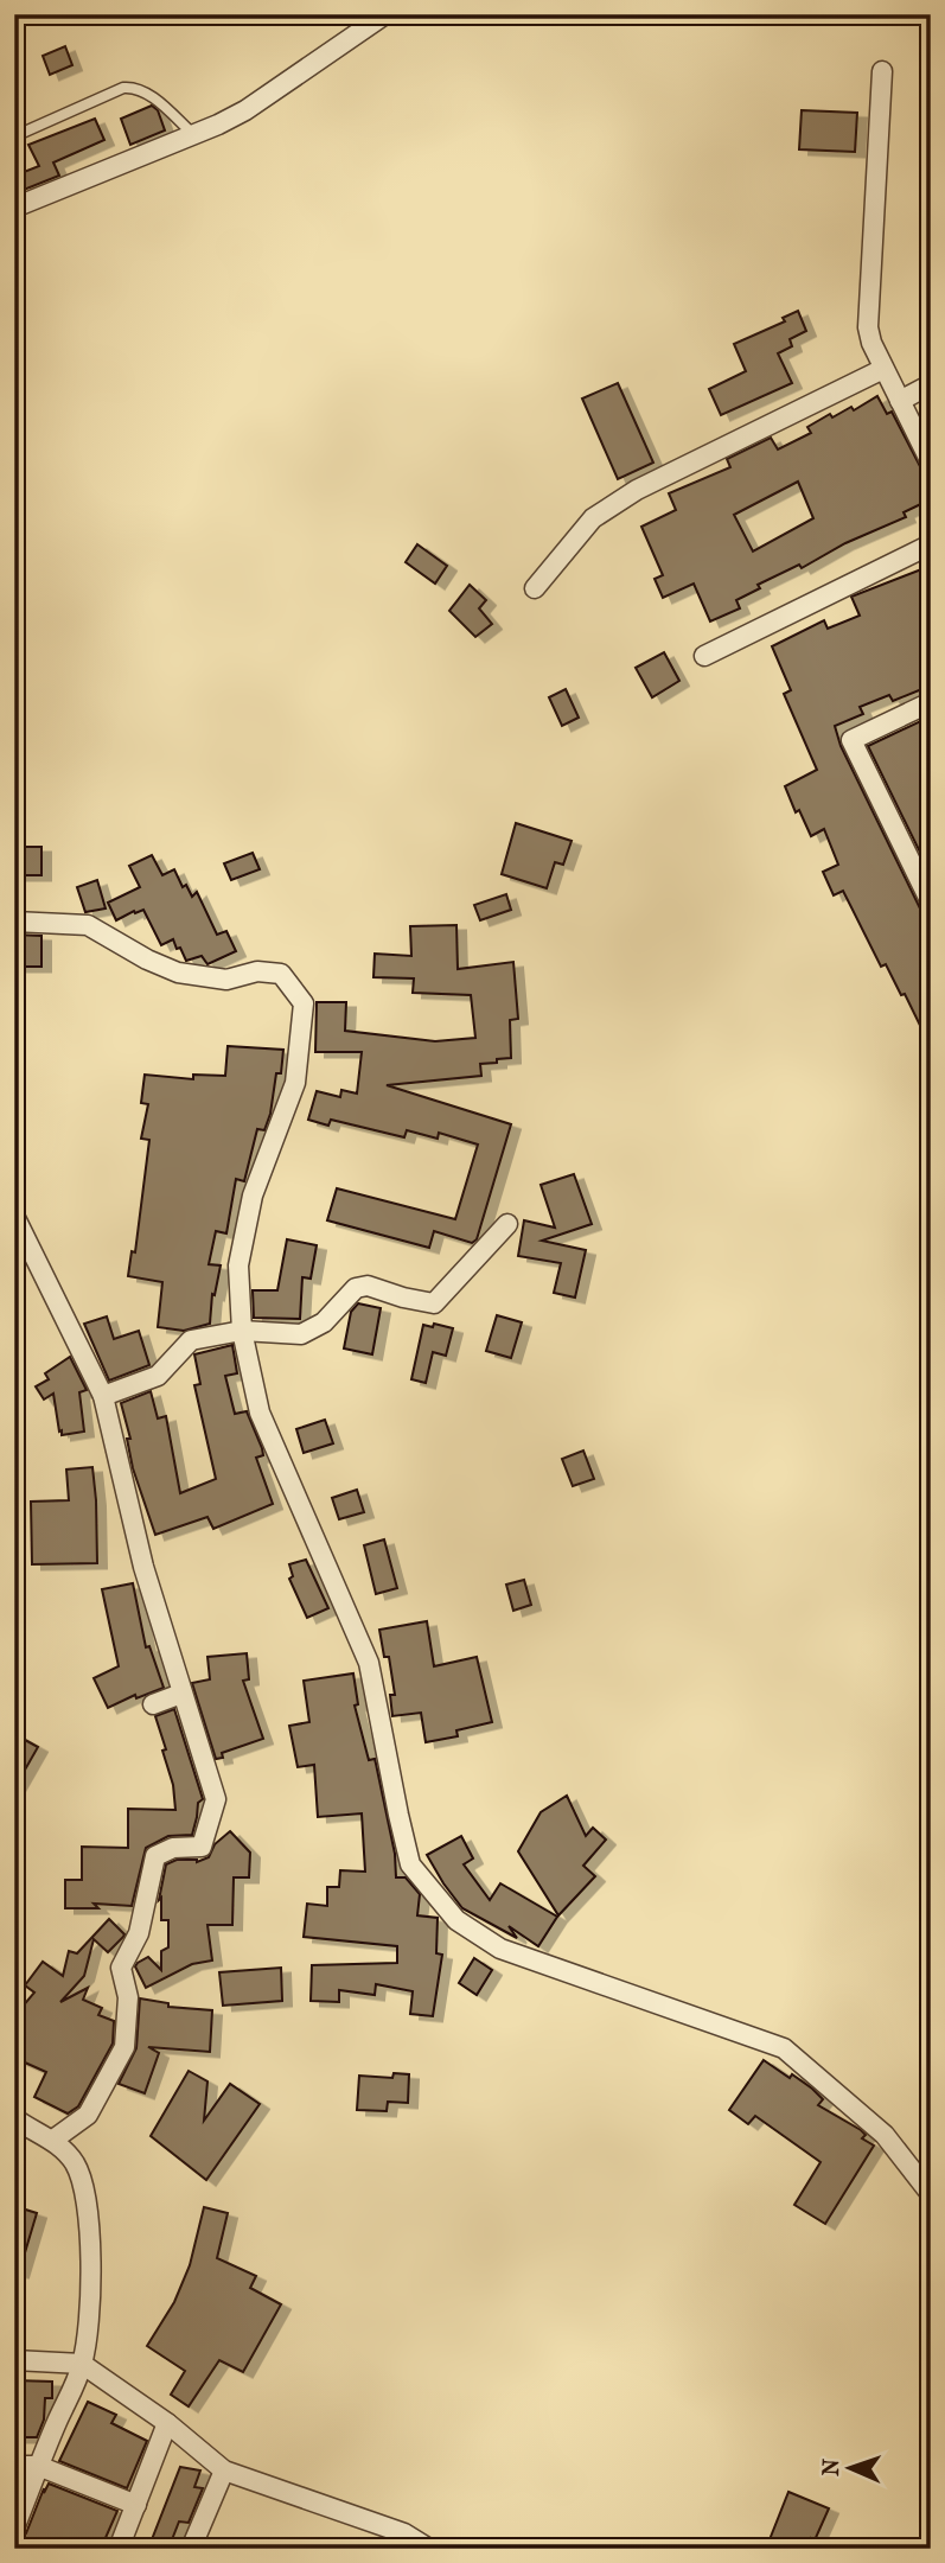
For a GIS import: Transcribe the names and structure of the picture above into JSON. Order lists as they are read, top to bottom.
{
  "north": "left"
}
